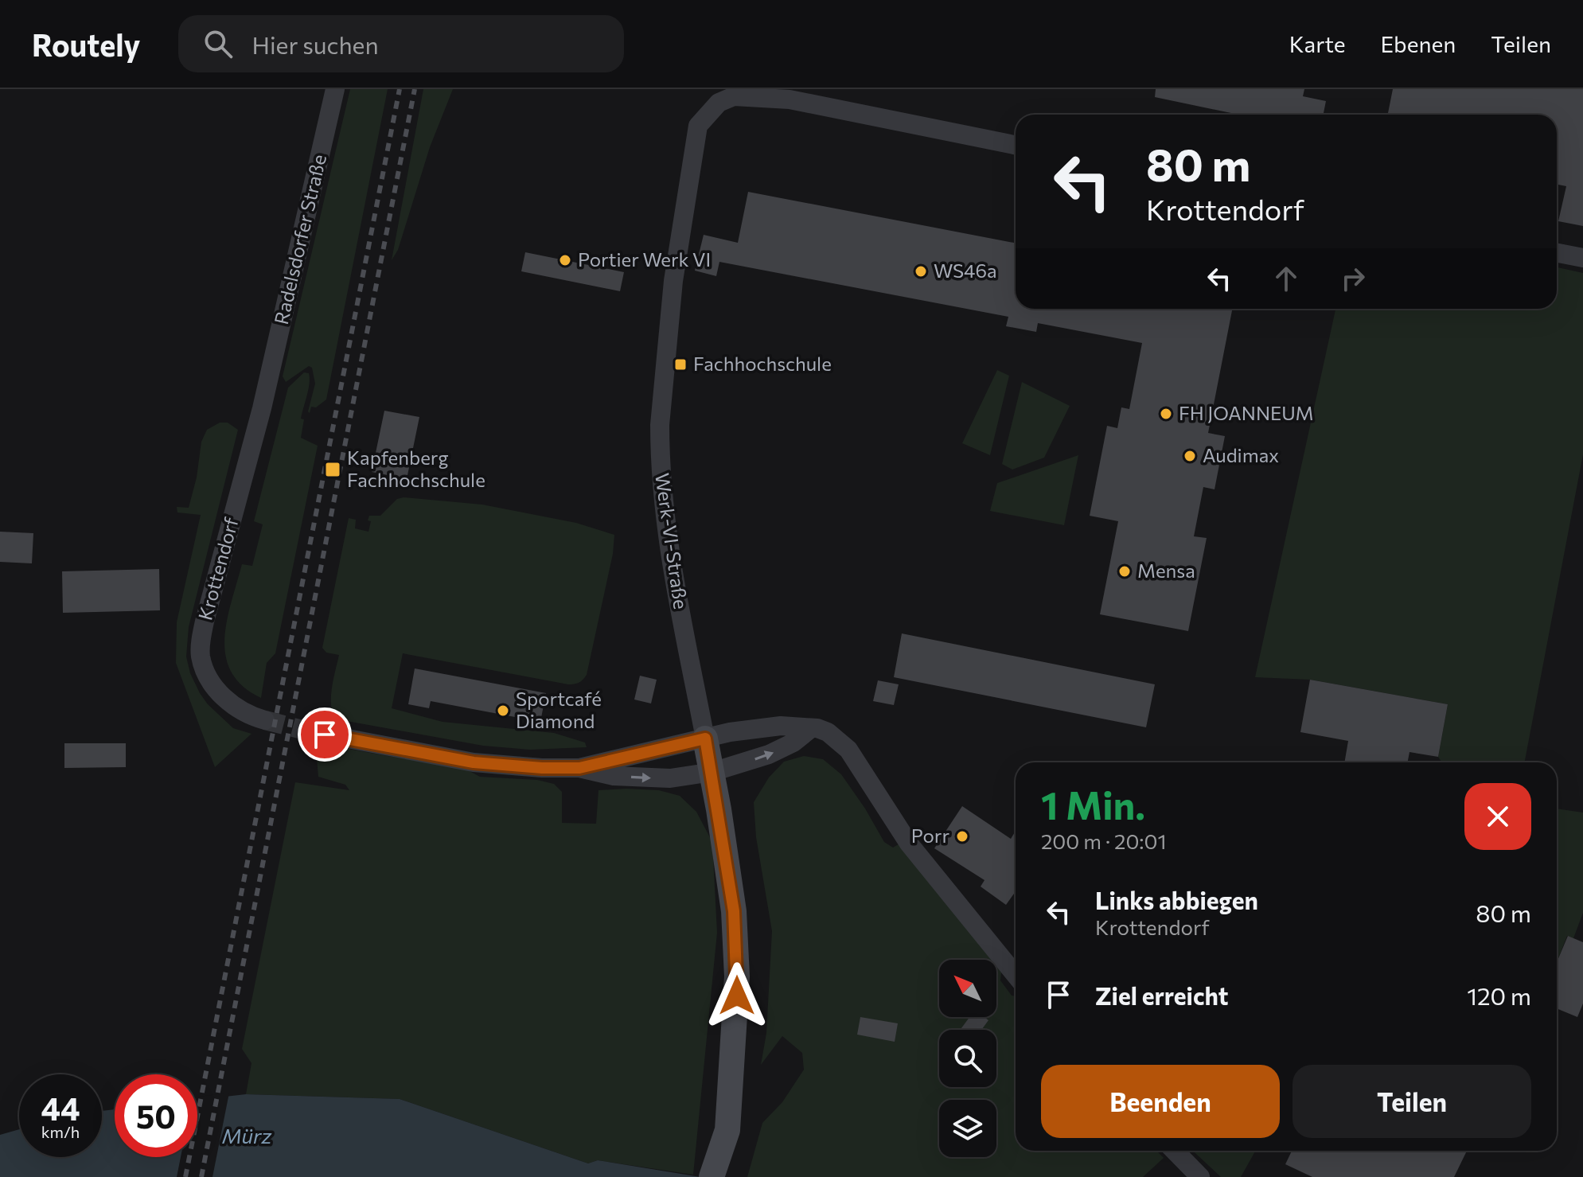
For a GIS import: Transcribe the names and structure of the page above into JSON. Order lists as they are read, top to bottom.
{
  "streets": {
    "main road": ["Werk-VI-Straße"],
    "street": ["Radelsdorfer Straße", "Krottendorf"]
  },
  "crossings": [
    ["Radelsdorfer Straße", "Krottendorf"]
  ],
  "water": ["Mürz"],
  "places": {
    "other": [
      "Portier Werk VI",
      "WS46a",
      "FH JOANNEUM",
      "Audimax",
      "Mensa",
      "Sportcafé Diamond",
      "Porr"
    ],
    "transit": ["Fachhochschule", "Kapfenberg Fachhochschule"]
  },
  "north": "top left",
  "page": {
    "header": "Routely",
    "search": "Hier suchen",
    "nav": ["Karte", "Ebenen", "Teilen"],
    "turn": ["80 m", "Krottendorf"],
    "heading": ["1 Min.", "200 m · 20:01"],
    "list": [
      {
        "name": "Links abbiegen",
        "note": "Krottendorf",
        "value": "80 m"
      },
      {
        "name": "Ziel erreicht",
        "value": "120 m"
      }
    ],
    "buttons": ["Beenden", "Teilen"],
    "speed": "44 km/h",
    "limit": "50"
  }
}
